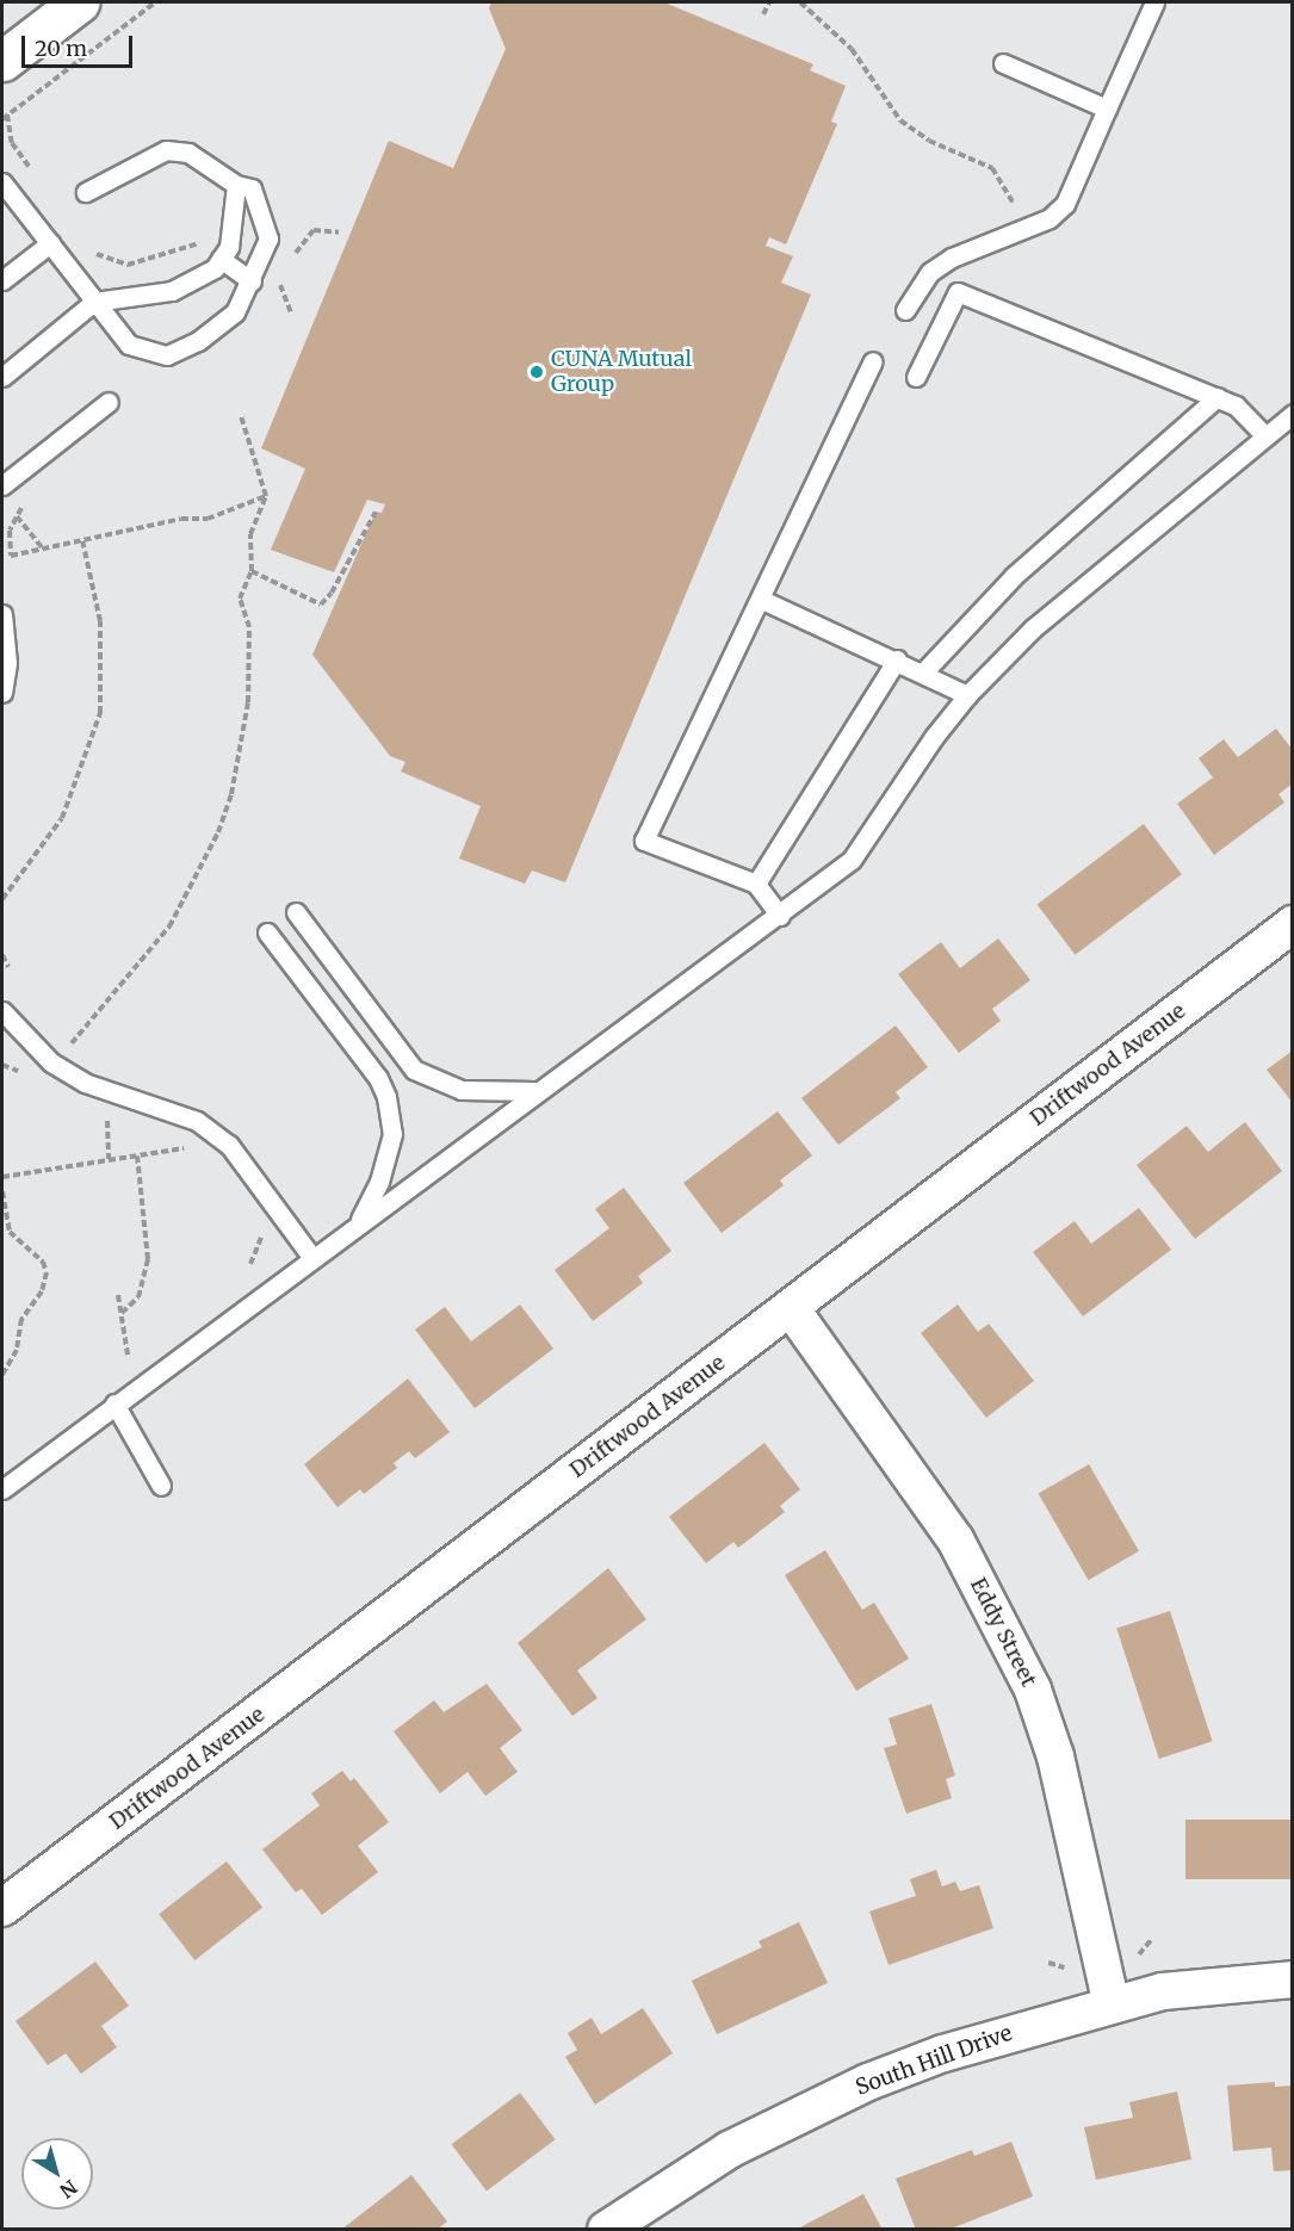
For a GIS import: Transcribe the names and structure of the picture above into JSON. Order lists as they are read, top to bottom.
{
  "streets": {
    "street": ["Driftwood Avenue", "Eddy Street", "South Hill Drive"]
  },
  "crossings": [
    ["Driftwood Avenue", "Eddy Street"],
    ["Eddy Street", "South Hill Drive"]
  ],
  "places": ["CUNA Mutual Group"],
  "scale_bar": "20 m",
  "north": "bottom right"
}
